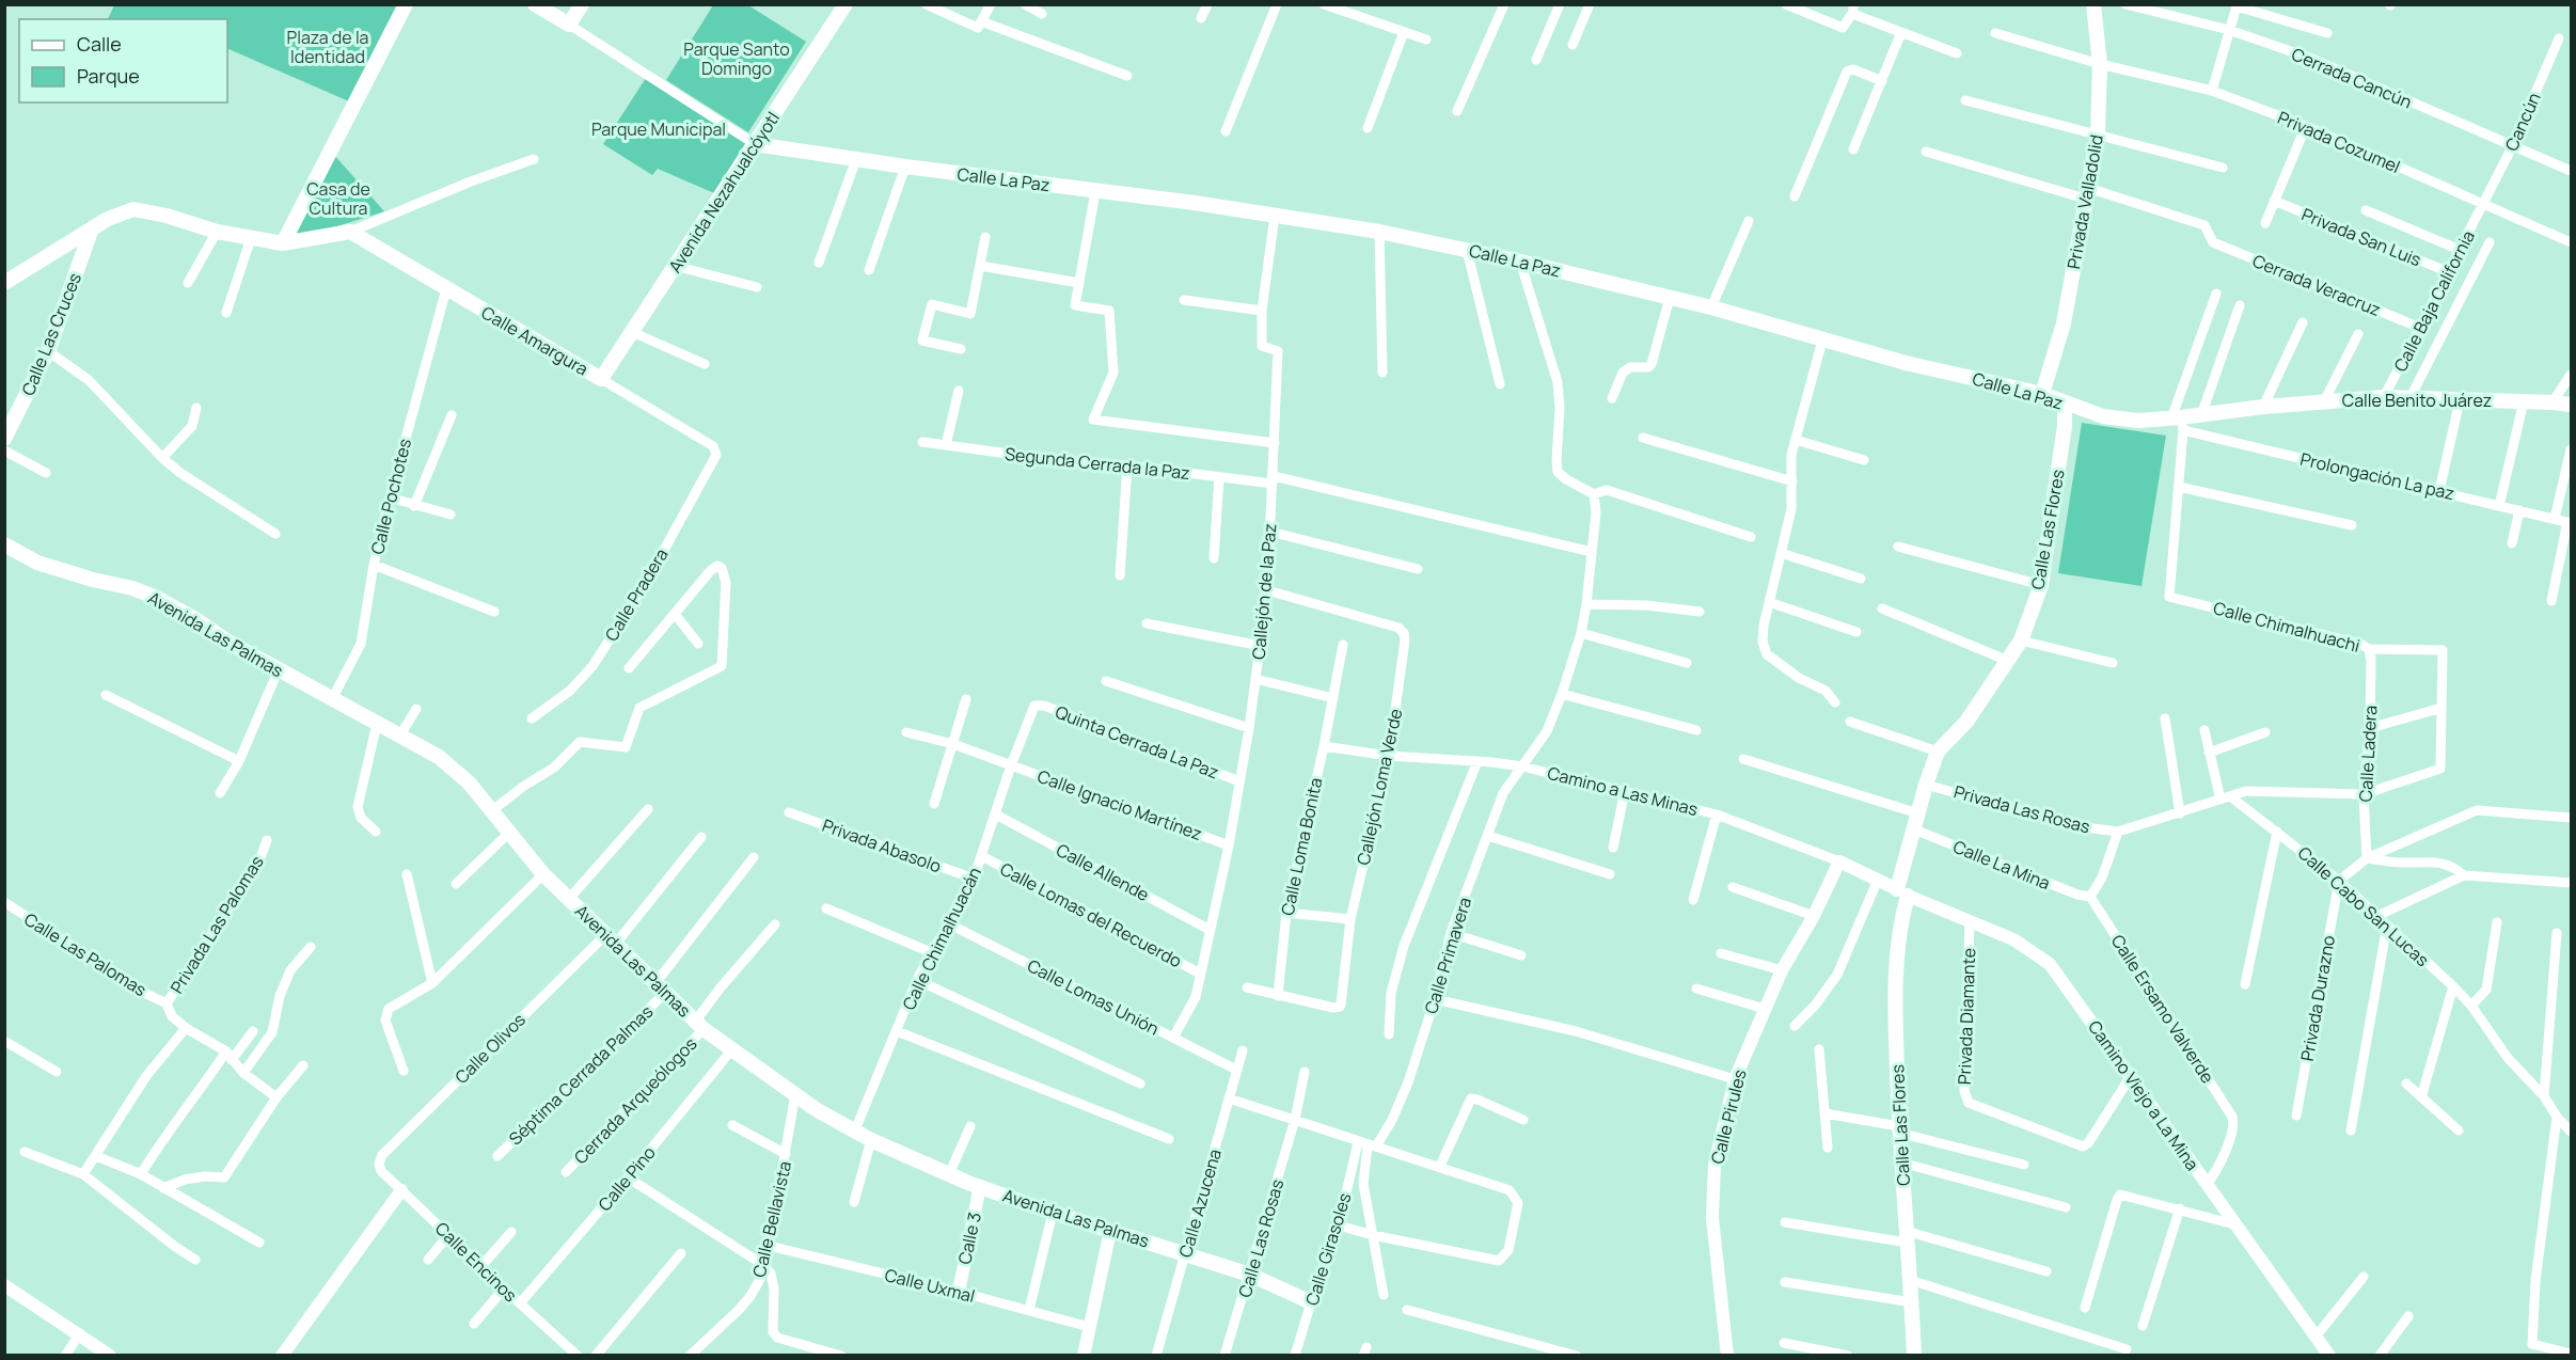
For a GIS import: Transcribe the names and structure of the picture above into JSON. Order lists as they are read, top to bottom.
{
  "streets": {
    "main road": [
      "Calle La Paz",
      "Avenida Nezahualcóyotl",
      "Privada Valladolid",
      "Calle Las Cruces",
      "Calle Amargura",
      "Calle Benito Juárez",
      "Calle Las Flores",
      "Avenida Las Palmas"
    ],
    "street": [
      "Cerrada Cancún",
      "Cancún",
      "Privada Cozumel",
      "Privada San Luis",
      "Cerrada Veracruz",
      "Calle Baja California",
      "Segunda Cerrada la Paz",
      "Prolongación La paz",
      "Calle Pochotes",
      "Callejón de la Paz",
      "Calle Pradera",
      "Calle Chimalhuachi",
      "Quinta Cerrada La Paz",
      "Calle Ladera",
      "Callejón Loma Verde",
      "Camino a Las Minas",
      "Calle Ignacio Martínez",
      "Privada Las Rosas",
      "Privada Abasolo",
      "Calle Loma Bonita",
      "Calle La Mina",
      "Calle Allende",
      "Calle Cabo San Lucas",
      "Calle Lomas del Recuerdo",
      "Privada Las Palomas",
      "Calle Chimalhuacán",
      "Calle Las Palomas",
      "Calle Primavera",
      "Calle Lomas Unión",
      "Privada Durazno",
      "Calle Ersamo Valverde",
      "Privada Diamante",
      "Calle Olivos",
      "Séptima Cerrada Palmas",
      "Camino Viejo a La Mina",
      "Cerrada Arqueólogos",
      "Calle Pirules",
      "Calle Pino",
      "Calle Azucena",
      "Calle Bellavista",
      "Calle 3",
      "Calle Las Rosas",
      "Calle Girasoles",
      "Calle Encinos",
      "Calle Uxmal"
    ]
  },
  "crossings": [
    ["Cerrada Cancún", "Cancún"],
    ["Cancún", "Privada Cozumel"],
    ["Cancún", "Calle Baja California"],
    ["Privada Cozumel", "Privada Valladolid"],
    ["Privada Cozumel", "Calle Baja California"],
    ["Calle La Paz", "Avenida Nezahualcóyotl"],
    ["Calle La Paz", "Privada Valladolid"],
    ["Calle La Paz", "Calle Benito Juárez"],
    ["Calle La Paz", "Prolongación La paz"],
    ["Calle La Paz", "Calle Las Flores"],
    ["Calle La Paz", "Callejón de la Paz"],
    ["Avenida Nezahualcóyotl", "Calle Amargura"],
    ["Privada Valladolid", "Cerrada Veracruz"],
    ["Privada San Luis", "Calle Baja California"],
    ["Cerrada Veracruz", "Calle Baja California"],
    ["Calle Baja California", "Calle Benito Juárez"],
    ["Calle Amargura", "Calle Pochotes"],
    ["Calle Amargura", "Calle Pradera"],
    ["Segunda Cerrada la Paz", "Callejón de la Paz"],
    ["Segunda Cerrada la Paz", "Calle Primavera"],
    ["Calle Pochotes", "Avenida Las Palmas"],
    ["Calle Las Flores", "Camino a Las Minas"],
    ["Calle Las Flores", "Privada Las Rosas"],
    ["Calle Las Flores", "Calle La Mina"],
    ["Calle Las Flores", "Camino Viejo a La Mina"],
    ["Callejón de la Paz", "Quinta Cerrada La Paz"],
    ["Callejón de la Paz", "Callejón Loma Verde"],
    ["Callejón de la Paz", "Calle Ignacio Martínez"],
    ["Callejón de la Paz", "Calle Allende"],
    ["Callejón de la Paz", "Calle Lomas del Recuerdo"],
    ["Callejón de la Paz", "Calle Lomas Unión"],
    ["Calle Chimalhuachi", "Calle Ladera"],
    ["Avenida Las Palmas", "Calle Chimalhuacán"],
    ["Avenida Las Palmas", "Calle Olivos"],
    ["Avenida Las Palmas", "Séptima Cerrada Palmas"],
    ["Avenida Las Palmas", "Cerrada Arqueólogos"],
    ["Avenida Las Palmas", "Calle Pino"],
    ["Avenida Las Palmas", "Calle Azucena"],
    ["Avenida Las Palmas", "Calle Bellavista"],
    ["Avenida Las Palmas", "Calle 3"],
    ["Avenida Las Palmas", "Calle Las Rosas"],
    ["Avenida Las Palmas", "Calle Girasoles"],
    ["Quinta Cerrada La Paz", "Calle Chimalhuacán"],
    ["Callejón Loma Verde", "Camino a Las Minas"],
    ["Callejón Loma Verde", "Calle Loma Bonita"],
    ["Camino a Las Minas", "Calle Loma Bonita"],
    ["Camino a Las Minas", "Calle Primavera"],
    ["Camino a Las Minas", "Camino Viejo a La Mina"],
    ["Camino a Las Minas", "Calle Pirules"],
    ["Calle Ignacio Martínez", "Calle Chimalhuacán"],
    ["Privada Abasolo", "Calle Chimalhuacán"],
    ["Calle La Mina", "Calle Ersamo Valverde"],
    ["Calle Allende", "Calle Chimalhuacán"],
    ["Calle Cabo San Lucas", "Privada Durazno"],
    ["Calle Lomas del Recuerdo", "Calle Chimalhuacán"],
    ["Privada Las Palomas", "Calle Las Palomas"],
    ["Calle Chimalhuacán", "Calle Lomas Unión"],
    ["Calle Primavera", "Calle Girasoles"],
    ["Calle Lomas Unión", "Calle Azucena"],
    ["Calle Ersamo Valverde", "Camino Viejo a La Mina"],
    ["Privada Diamante", "Camino Viejo a La Mina"],
    ["Calle Olivos", "Calle Encinos"],
    ["Calle Pino", "Calle Encinos"],
    ["Calle Bellavista", "Calle Uxmal"],
    ["Calle 3", "Calle Uxmal"]
  ],
  "parks": [
    "Plaza de la Identidad",
    "Parque Santo Domingo",
    "Parque Municipal",
    "Casa de Cultura"
  ],
  "legend": ["Calle", "Parque"]
}
